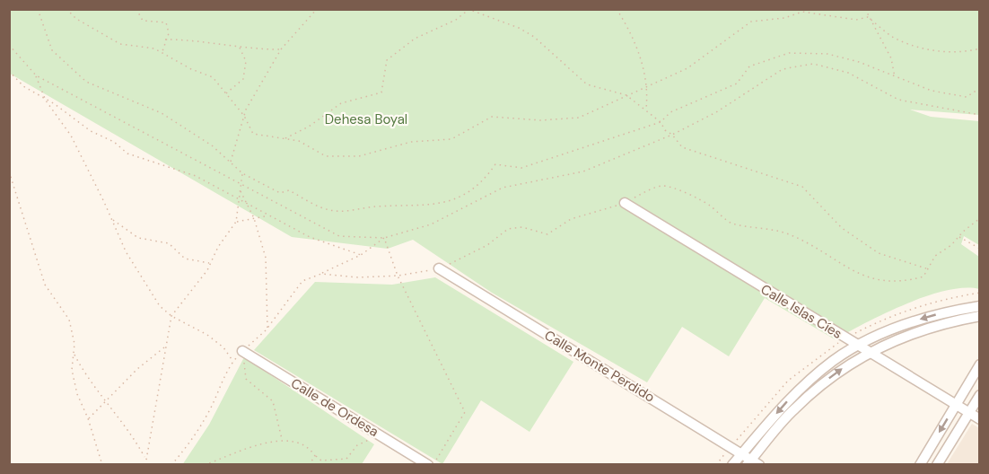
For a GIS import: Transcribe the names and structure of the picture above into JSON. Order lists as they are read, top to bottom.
{
  "streets": {
    "street": ["Calle Islas Cíes", "Calle Monte Perdido", "Calle de Ordesa"]
  },
  "parks": ["Dehesa Boyal"]
}
